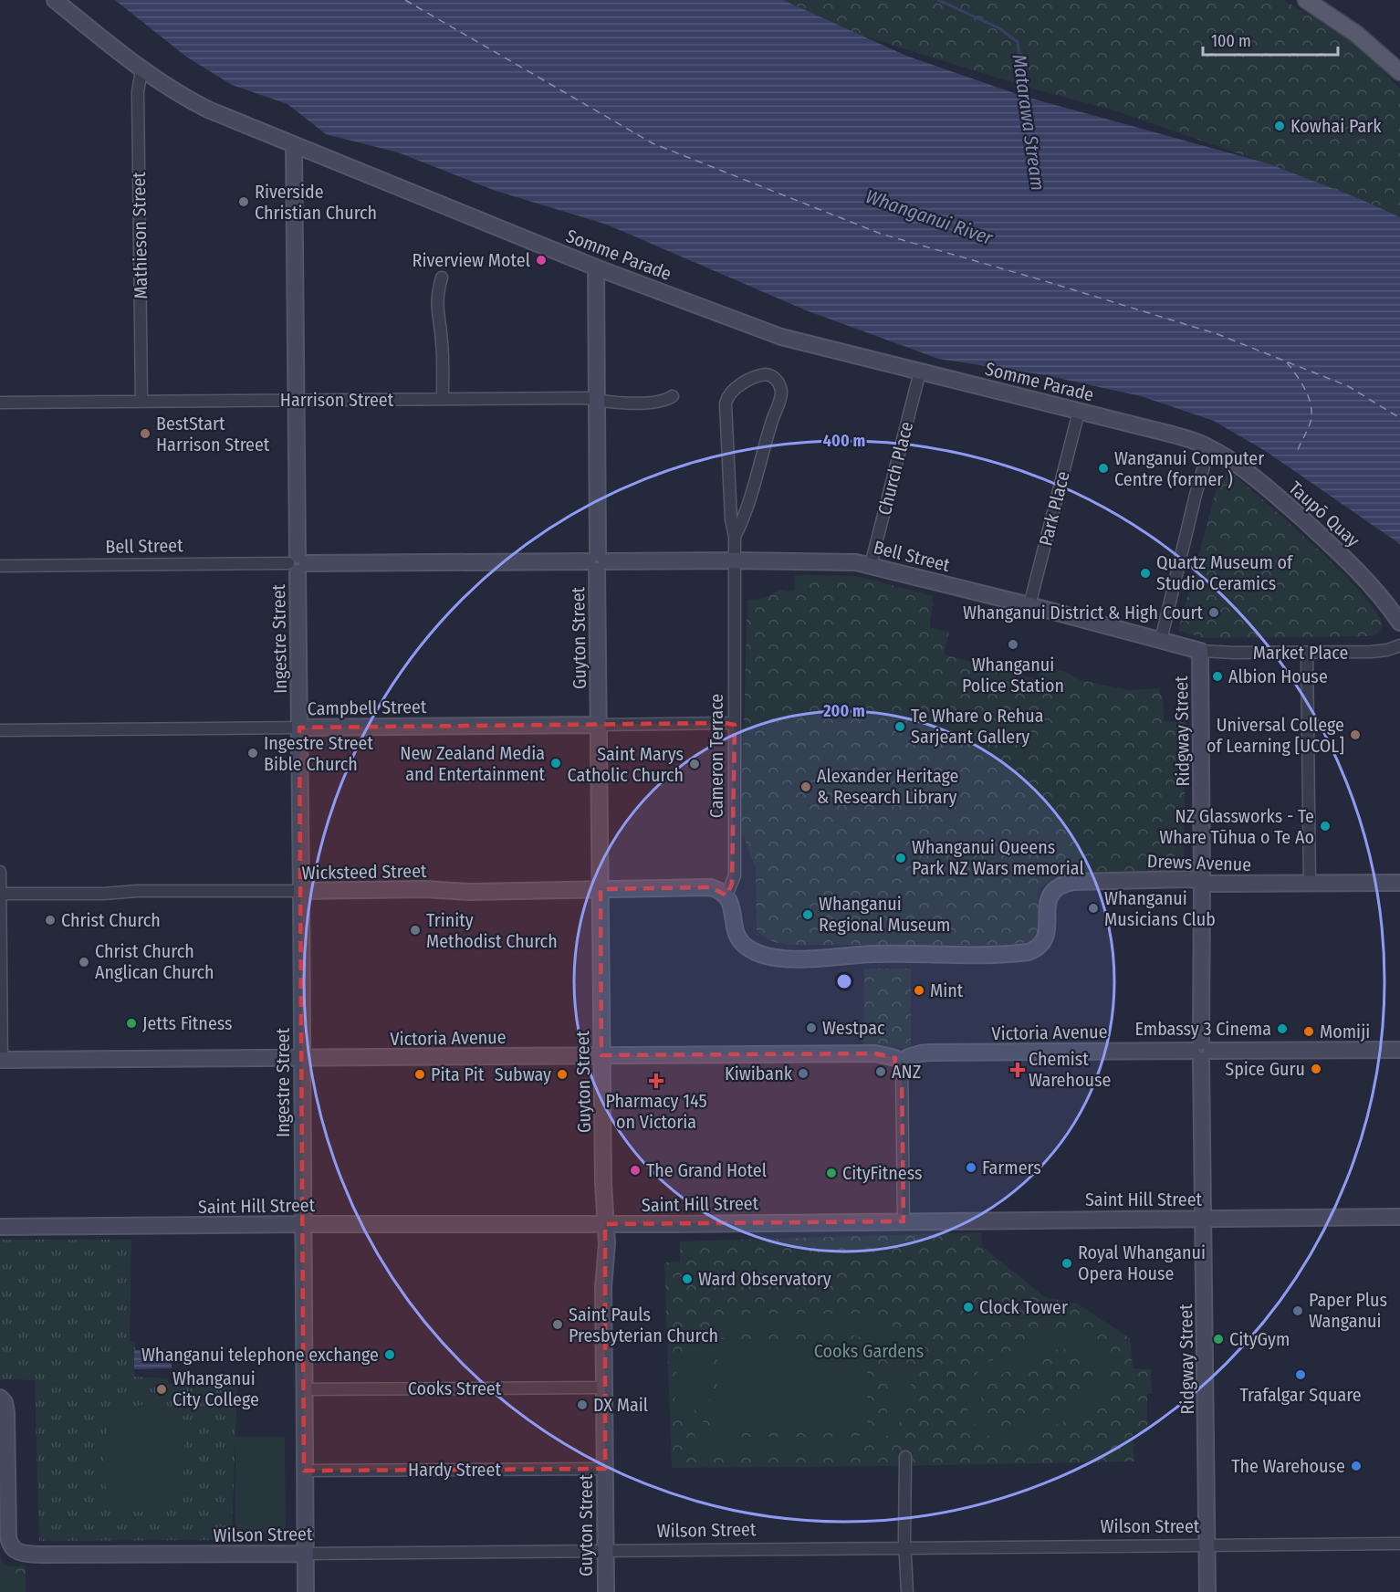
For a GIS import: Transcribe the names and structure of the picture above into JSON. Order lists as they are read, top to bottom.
{
  "streets": {
    "street": [
      "Mathieson Street",
      "Somme Parade",
      "Harrison Street",
      "Church Place",
      "Park Place",
      "Taupō Quay",
      "Bell Street",
      "Guyton Street",
      "Ingestre Street",
      "Market Place",
      "Campbell Street",
      "Ridgway Street",
      "Cameron Terrace",
      "Drews Avenue",
      "Wicksteed Street",
      "Victoria Avenue",
      "Saint Hill Street",
      "Cooks Street",
      "Hardy Street",
      "Wilson Street"
    ]
  },
  "crossings": [
    ["Mathieson Street", "Somme Parade"],
    ["Mathieson Street", "Harrison Street"],
    ["Somme Parade", "Church Place"],
    ["Somme Parade", "Park Place"],
    ["Somme Parade", "Taupō Quay"],
    ["Somme Parade", "Guyton Street"],
    ["Somme Parade", "Ingestre Street"],
    ["Harrison Street", "Guyton Street"],
    ["Harrison Street", "Ingestre Street"],
    ["Church Place", "Bell Street"],
    ["Park Place", "Bell Street"],
    ["Bell Street", "Guyton Street"],
    ["Bell Street", "Ingestre Street"],
    ["Bell Street", "Market Place"],
    ["Bell Street", "Ridgway Street"],
    ["Bell Street", "Cameron Terrace"],
    ["Guyton Street", "Campbell Street"],
    ["Guyton Street", "Wicksteed Street"],
    ["Guyton Street", "Victoria Avenue"],
    ["Guyton Street", "Saint Hill Street"],
    ["Guyton Street", "Cooks Street"],
    ["Guyton Street", "Hardy Street"],
    ["Guyton Street", "Wilson Street"],
    ["Ingestre Street", "Campbell Street"],
    ["Ingestre Street", "Wicksteed Street"],
    ["Ingestre Street", "Victoria Avenue"],
    ["Ingestre Street", "Saint Hill Street"],
    ["Ingestre Street", "Cooks Street"],
    ["Ingestre Street", "Hardy Street"],
    ["Ingestre Street", "Wilson Street"],
    ["Market Place", "Ridgway Street"],
    ["Campbell Street", "Cameron Terrace"],
    ["Ridgway Street", "Drews Avenue"],
    ["Ridgway Street", "Victoria Avenue"],
    ["Ridgway Street", "Saint Hill Street"],
    ["Ridgway Street", "Wilson Street"],
    ["Cameron Terrace", "Drews Avenue"],
    ["Cameron Terrace", "Wicksteed Street"],
    ["Drews Avenue", "Wicksteed Street"]
  ],
  "water": ["Matarawa Stream", "Whanganui River"],
  "parks": ["Cooks Gardens"],
  "places": {
    "other": [
      "Kowhai Park",
      "Riverside Christian Church",
      "Riverview Motel",
      "BestStart Harrison Street",
      "Wanganui Computer Centre (former )",
      "Quartz Museum of Studio Ceramics",
      "Whanganui District & High Court",
      "Whanganui Police Station",
      "Albion House",
      "Te Whare o Rehua Sarjeant Gallery",
      "Universal College of Learning [UCOL]",
      "Ingestre Street Bible Church",
      "New Zealand Media and Entertainment",
      "Saint Marys Catholic Church",
      "Alexander Heritage & Research Library",
      "NZ Glassworks - Te Whare Tūhua o Te Ao",
      "Whanganui Queens Park NZ Wars memorial",
      "Whanganui Musicians Club",
      "Whanganui Regional Museum",
      "Christ Church",
      "Trinity Methodist Church",
      "Christ Church Anglican Church",
      "Mint",
      "Jetts Fitness",
      "Westpac",
      "Embassy 3 Cinema",
      "Momiji",
      "Spice Guru",
      "ANZ",
      "Kiwibank",
      "Pita Pit",
      "Subway",
      "Farmers",
      "The Grand Hotel",
      "CityFitness",
      "Royal Whanganui Opera House",
      "Ward Observatory",
      "Clock Tower",
      "Paper Plus Wanganui",
      "Saint Pauls Presbyterian Church",
      "CityGym",
      "Whanganui telephone exchange",
      "Trafalgar Square",
      "Whanganui City College",
      "DX Mail",
      "The Warehouse"
    ],
    "health": ["Chemist Warehouse", "Pharmacy 145 on Victoria"]
  },
  "scale_bar": "100 m",
  "rings": ["400 m", "200 m"]
}
